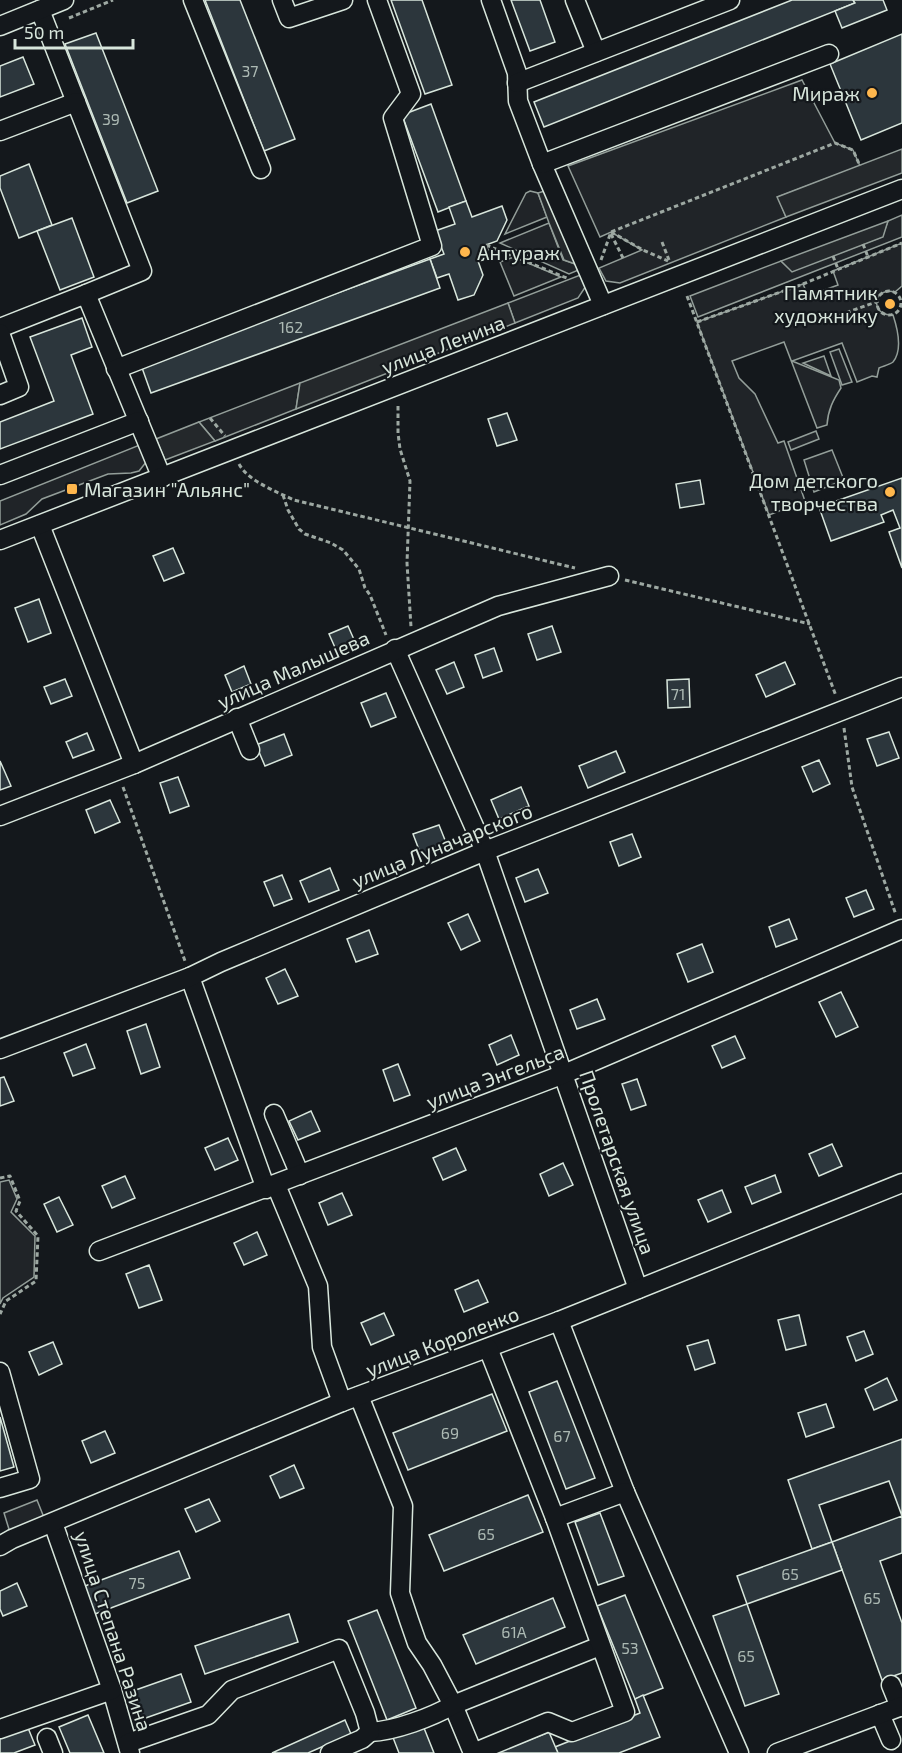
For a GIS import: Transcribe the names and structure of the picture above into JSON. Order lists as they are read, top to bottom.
{
  "streets": {
    "street": [
      "улица Ленина",
      "улица Малышева",
      "улица Луначарского",
      "улица Энгельса",
      "Пролетарская улица",
      "улица Короленко",
      "улица Степана Разина"
    ]
  },
  "crossings": [
    ["улица Малышева", "Пролетарская улица"],
    ["улица Луначарского", "Пролетарская улица"],
    ["улица Энгельса", "Пролетарская улица"],
    ["Пролетарская улица", "улица Короленко"],
    ["улица Короленко", "улица Степана Разина"]
  ],
  "places": {
    "other": [
      "Мираж",
      "Антураж",
      "Памятник художнику",
      "Дом детского творчества"
    ],
    "transit": ["Магазин \"Альянс\""]
  },
  "house_numbers": [
    "37",
    "39",
    "162",
    "71",
    "69",
    "67",
    "65",
    "65",
    "75",
    "65",
    "61А",
    "53",
    "65"
  ],
  "scale_bar": "50 m"
}
